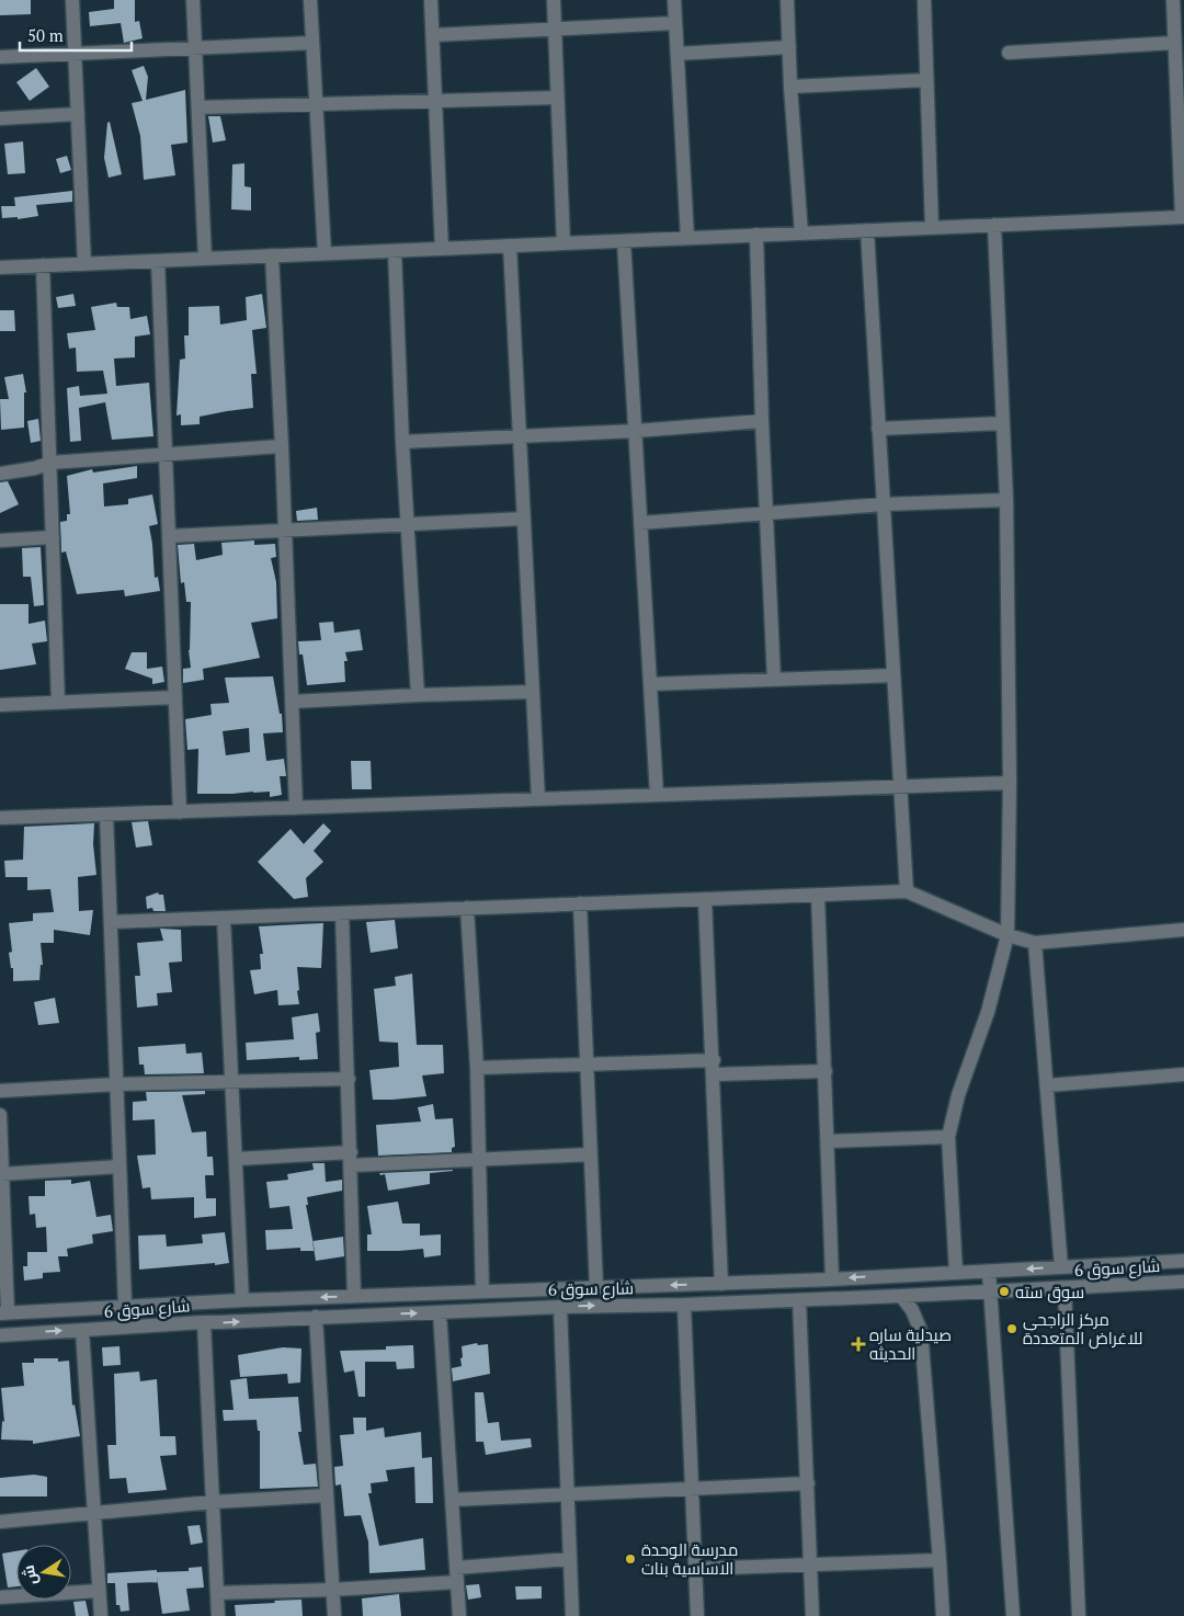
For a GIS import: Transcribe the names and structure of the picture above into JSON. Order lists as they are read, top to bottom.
{
  "streets": {
    "street": ["شارع سوق 6"]
  },
  "places": {
    "other": ["سوق سته", "مركز الراجحي للاغراض المتعددة", "مدرسة الوحدة الاساسية بنات"],
    "health": ["صيدلية ساره الحديثه"]
  },
  "scale_bar": "50 m",
  "north": "left"
}
